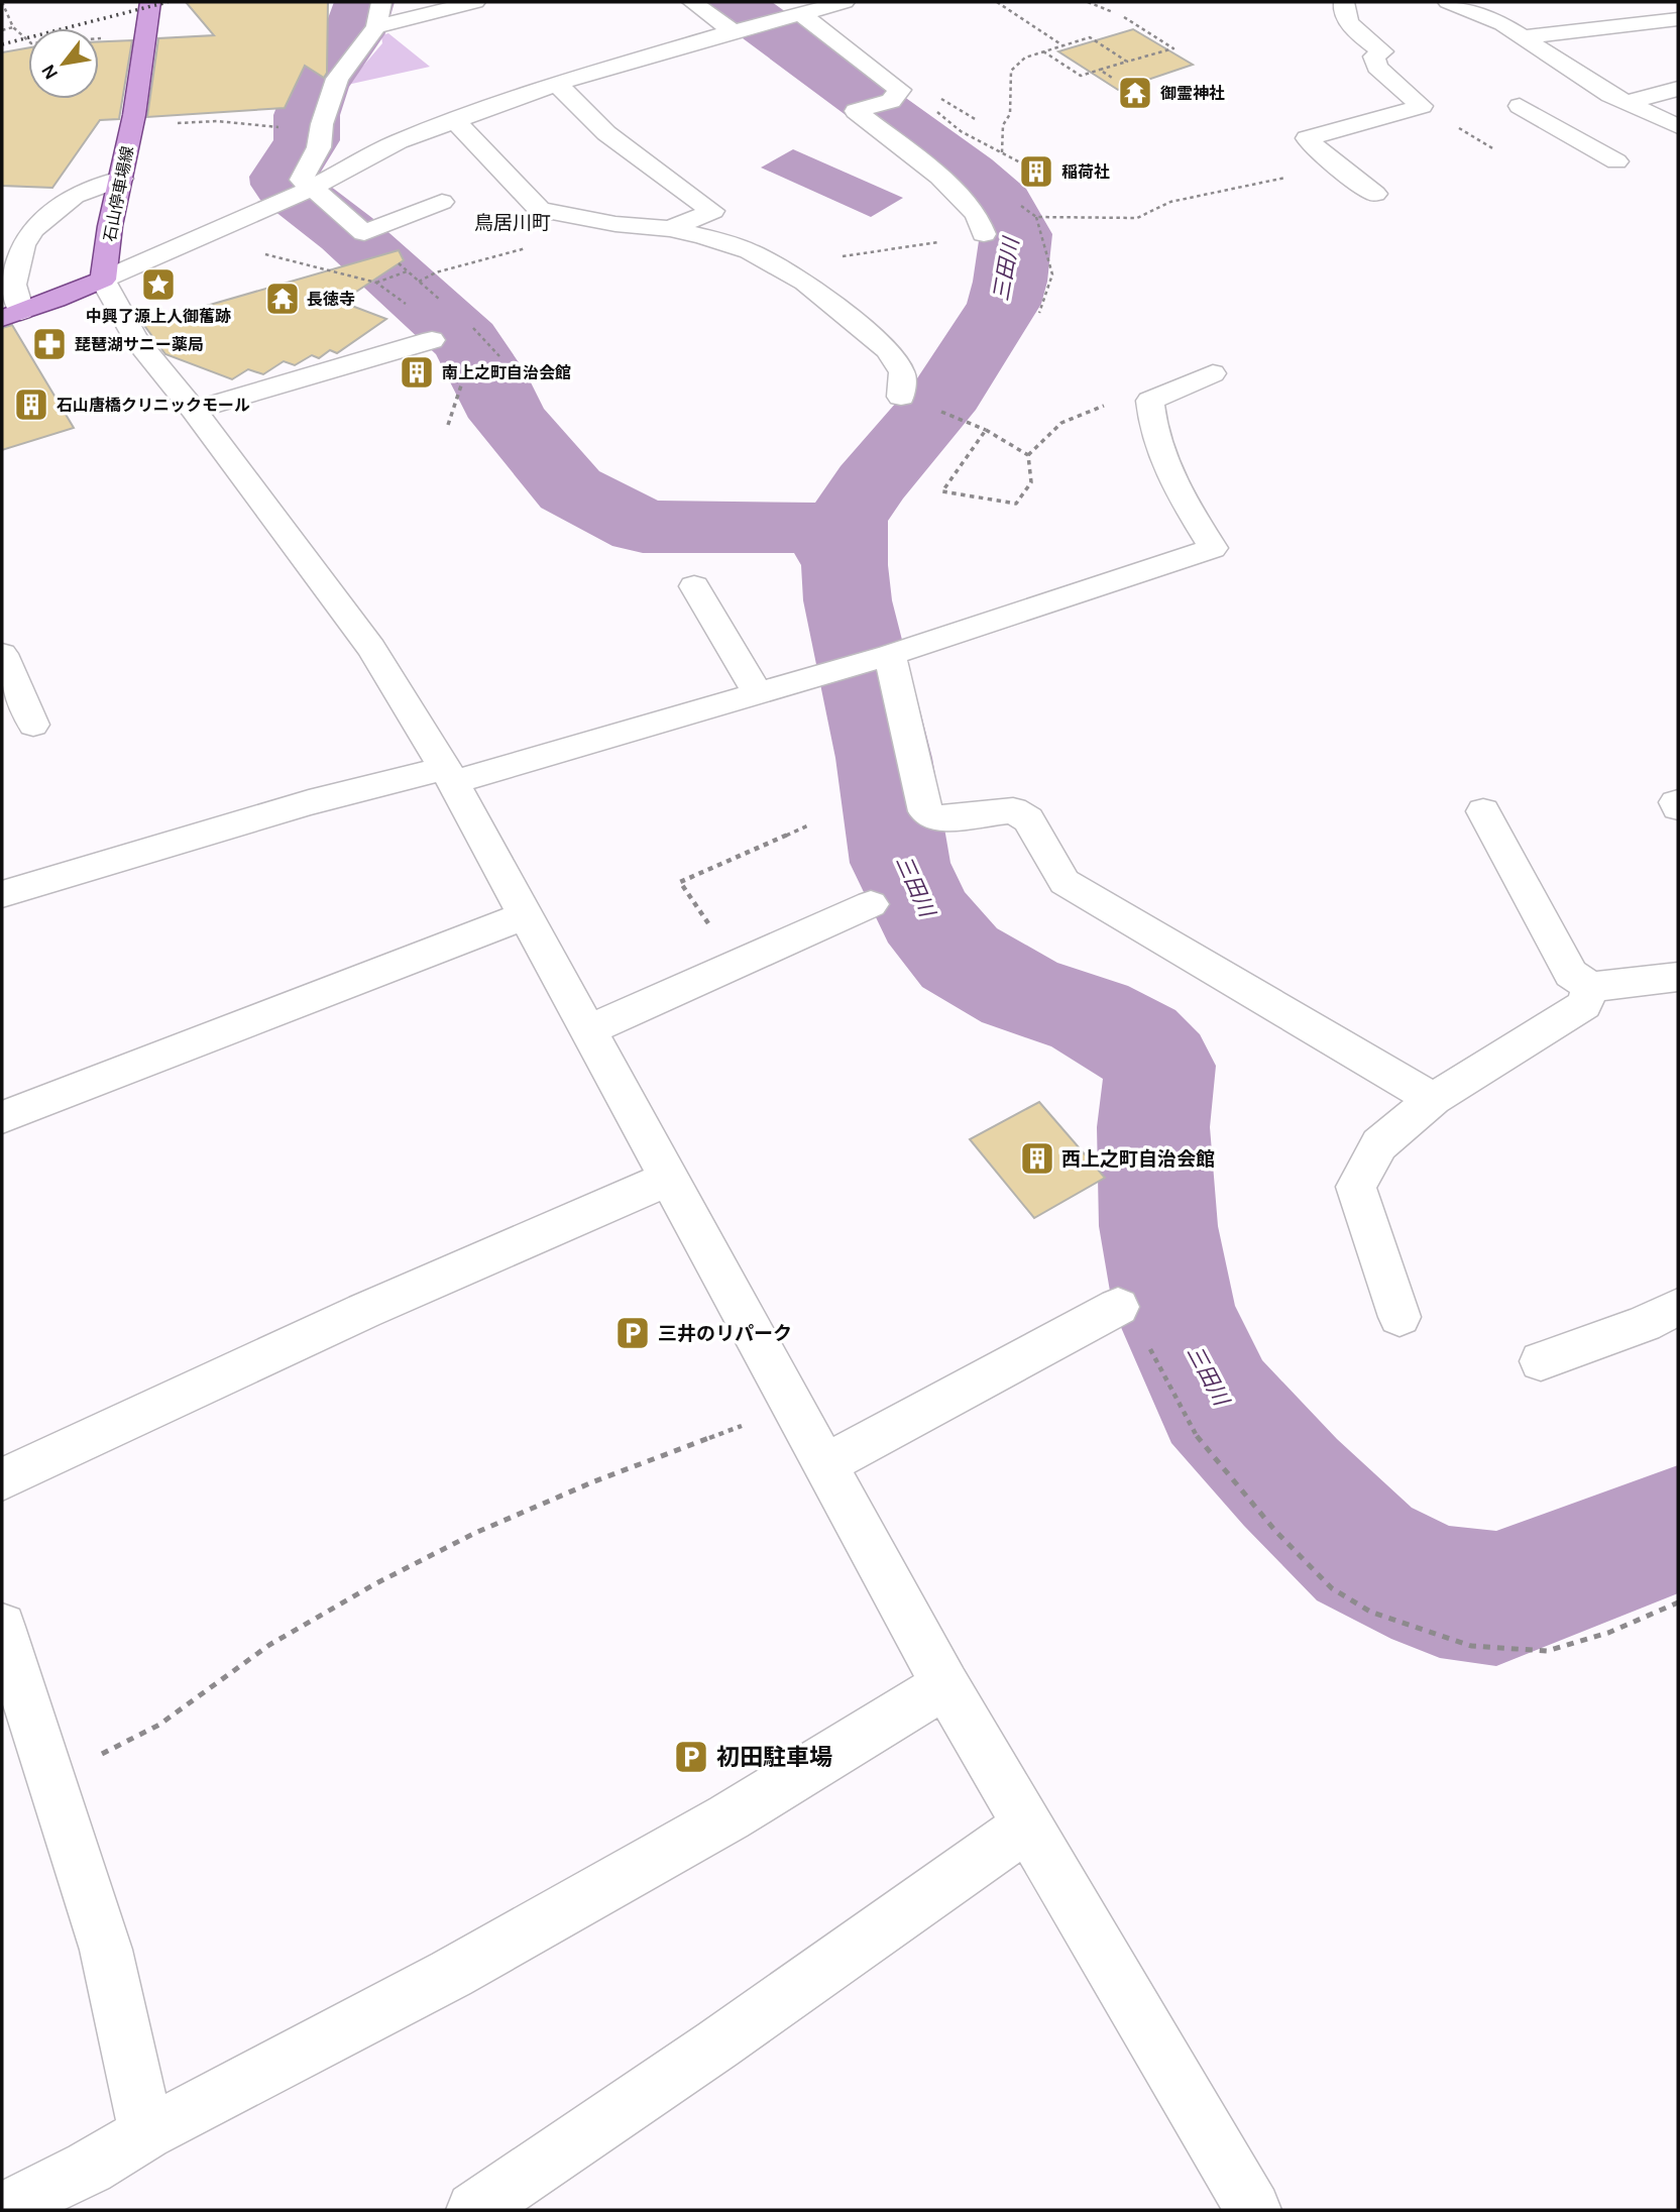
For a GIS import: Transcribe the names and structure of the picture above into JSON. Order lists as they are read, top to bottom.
{
  "streets": {
    "main road": ["石山停車場線"]
  },
  "districts": ["鳥居川町"],
  "water": ["三田川"],
  "places": {
    "temple": ["御霊神社", "長徳寺"],
    "building": [
      "稲荷社",
      "南上之町自治会館",
      "石山唐橋クリニックモール",
      "西上之町自治会館"
    ],
    "place": ["中興了源上人御𦾔跡"],
    "pharmacy": ["琵琶湖サニー薬局"],
    "parking": ["三井のリパーク", "初田駐車場"]
  },
  "north": "bottom left"
}
